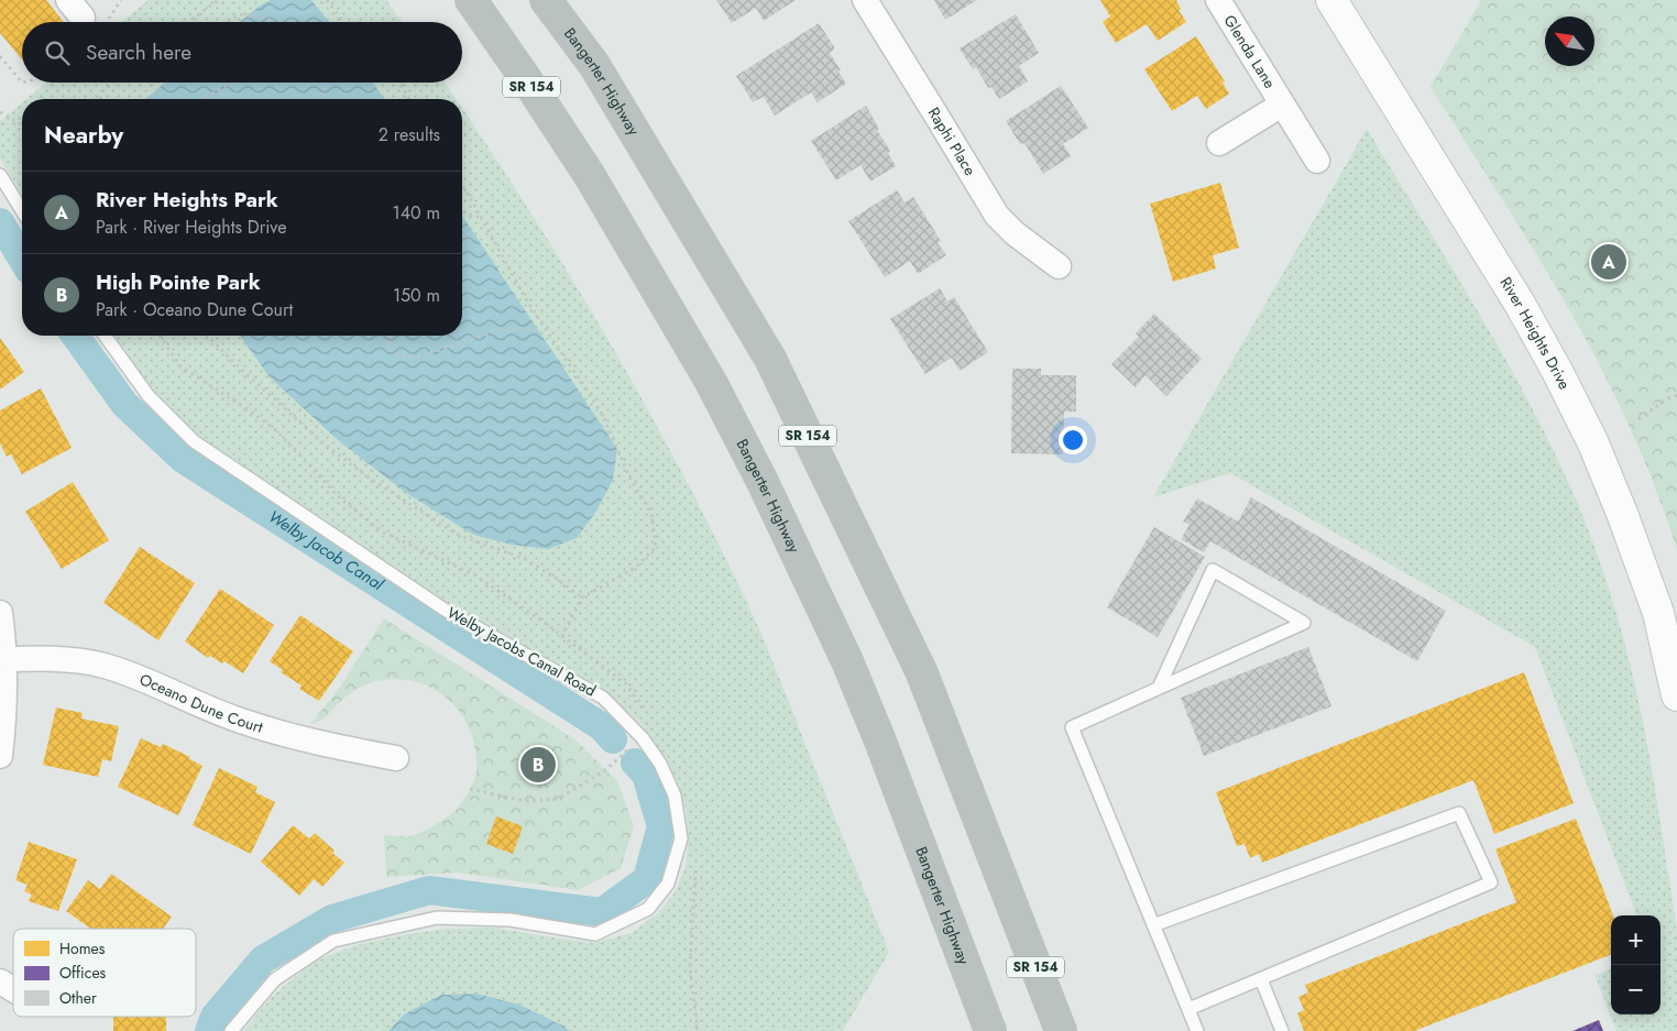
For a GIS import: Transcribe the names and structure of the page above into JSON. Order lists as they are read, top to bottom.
{
  "streets": {
    "highway": ["Bangerter Highway", "SR 154"],
    "street": [
      "Glenda Lane",
      "Raphi Place",
      "River Heights Drive",
      "Oceano Dune Court"
    ],
    "lane": ["Welby Jacobs Canal Road"]
  },
  "water": ["Welby Jacob Canal"],
  "legend": ["Homes", "Offices", "Other"],
  "north": "top left",
  "page": {
    "search": "Search here",
    "heading": ["Nearby", "2 results"],
    "list": [
      {
        "mark": "A",
        "name": "River Heights Park",
        "note": "Park · River Heights Drive",
        "value": "140 m"
      },
      {
        "mark": "B",
        "name": "High Pointe Park",
        "note": "Park · Oceano Dune Court",
        "value": "150 m"
      }
    ],
    "pins": ["A", "B"],
    "map_buttons": ["+", "−"]
  }
}
